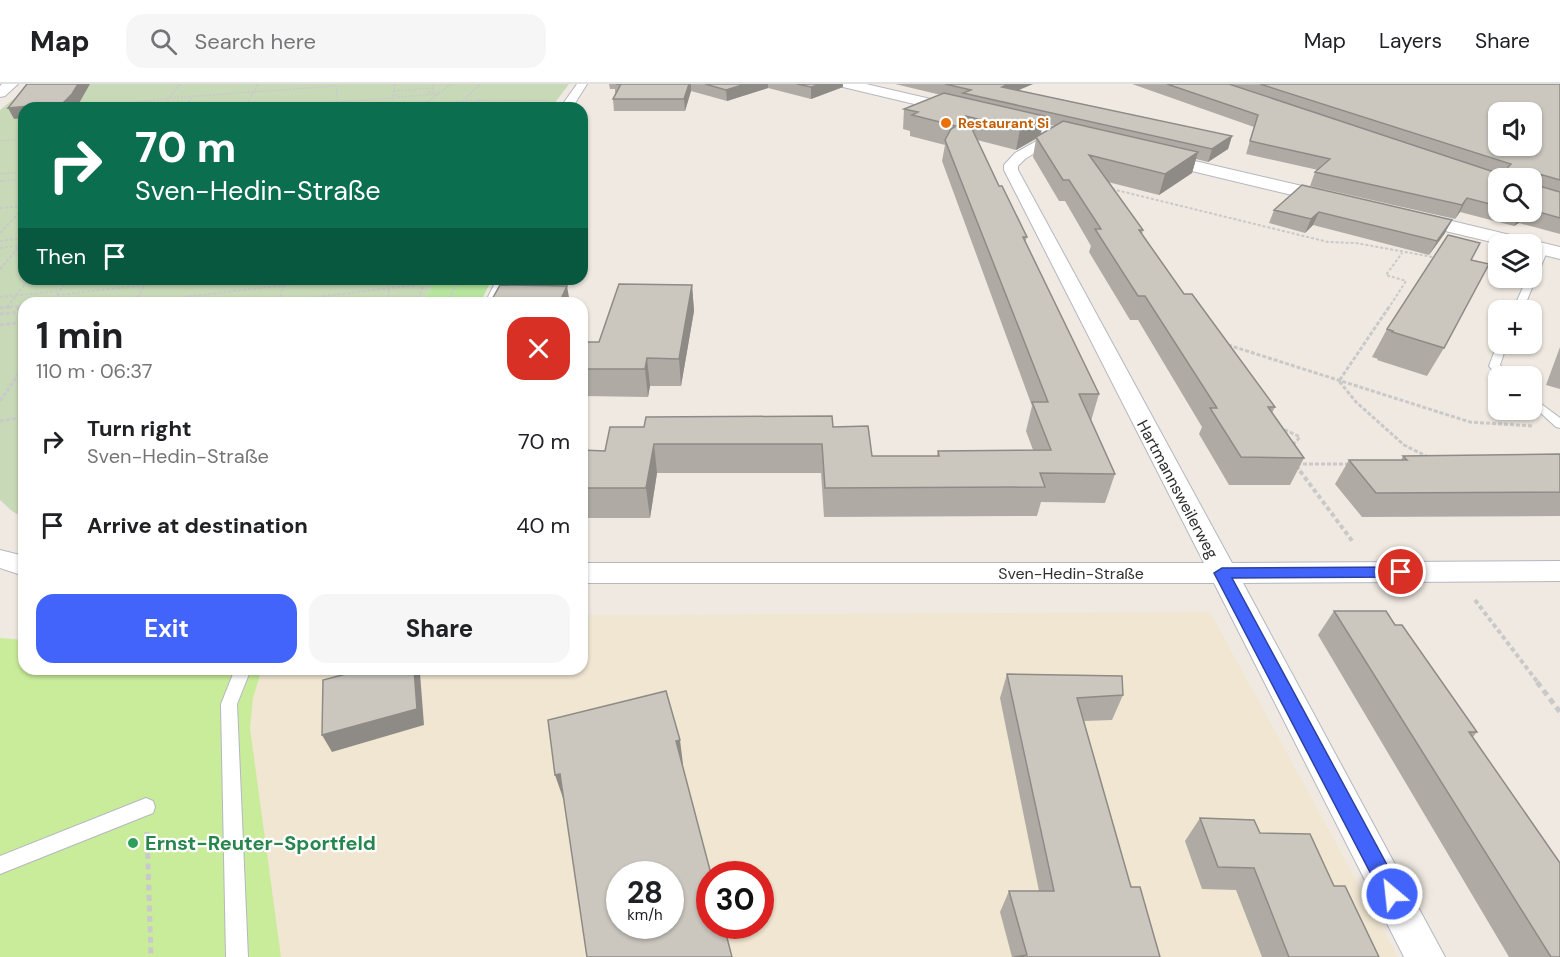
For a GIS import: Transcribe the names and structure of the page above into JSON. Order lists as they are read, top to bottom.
{
  "streets": {
    "street": ["Hartmannsweilerweg", "Sven-Hedin-Straße"]
  },
  "crossings": [
    ["Hartmannsweilerweg", "Sven-Hedin-Straße"]
  ],
  "places": ["Restaurant Si", "Ernst-Reuter-Sportfeld"],
  "page": {
    "header": "Map",
    "search": "Search here",
    "nav": ["Map", "Layers", "Share"],
    "map_buttons": ["+", "−"],
    "turn": ["70 m", "Sven-Hedin-Straße"],
    "then": "Then",
    "heading": ["1 min", "110 m · 06:37"],
    "list": [
      {
        "name": "Turn right",
        "note": "Sven-Hedin-Straße",
        "value": "70 m"
      },
      {
        "name": "Arrive at destination",
        "value": "40 m"
      }
    ],
    "buttons": ["Exit", "Share"],
    "speed": "28 km/h",
    "limit": "30"
  }
}
